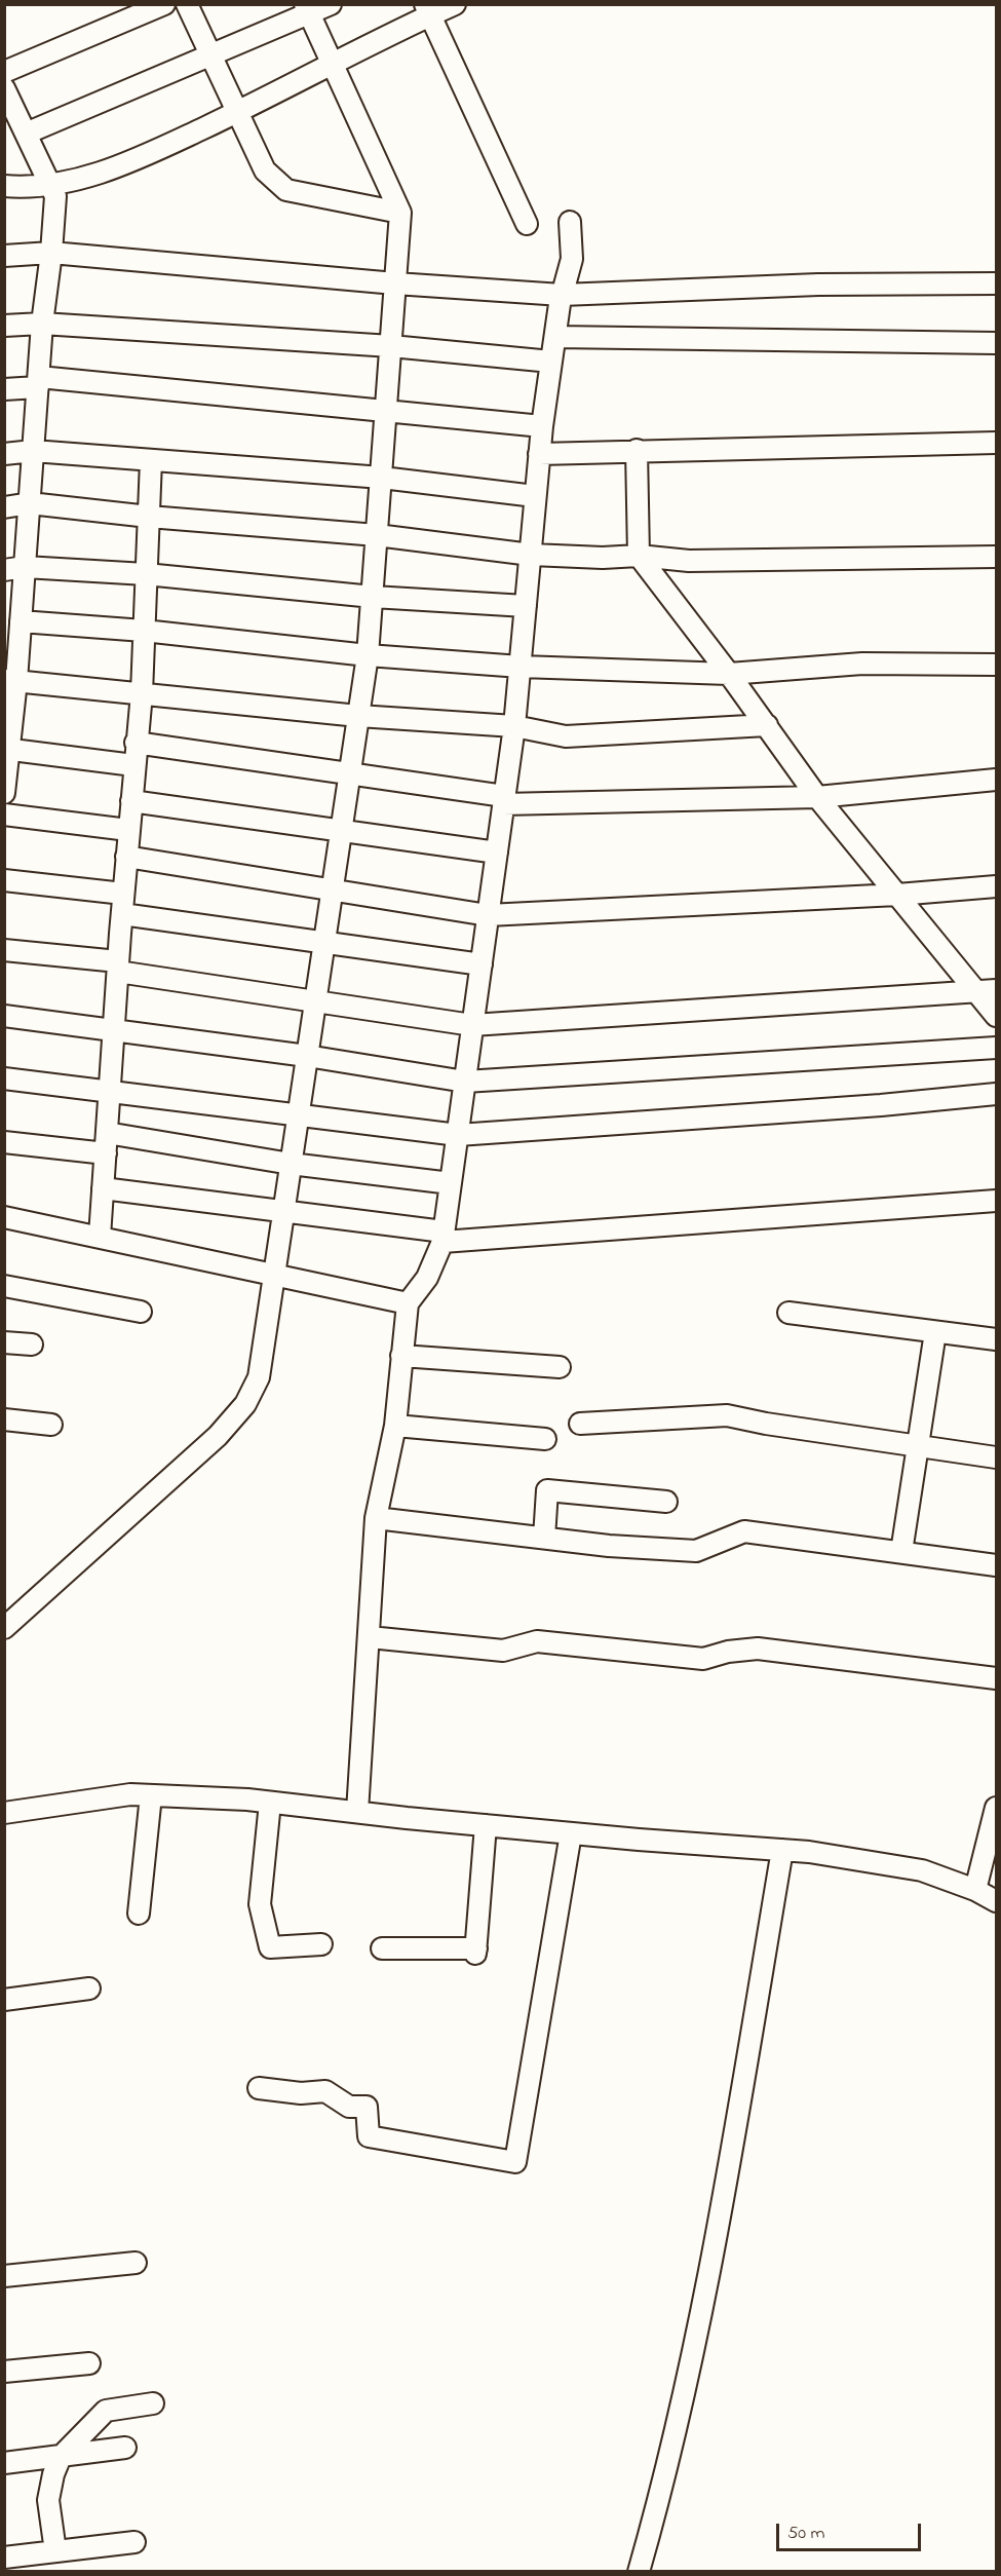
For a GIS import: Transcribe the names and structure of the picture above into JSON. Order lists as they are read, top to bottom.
{
  "scale_bar": "50 m"
}
